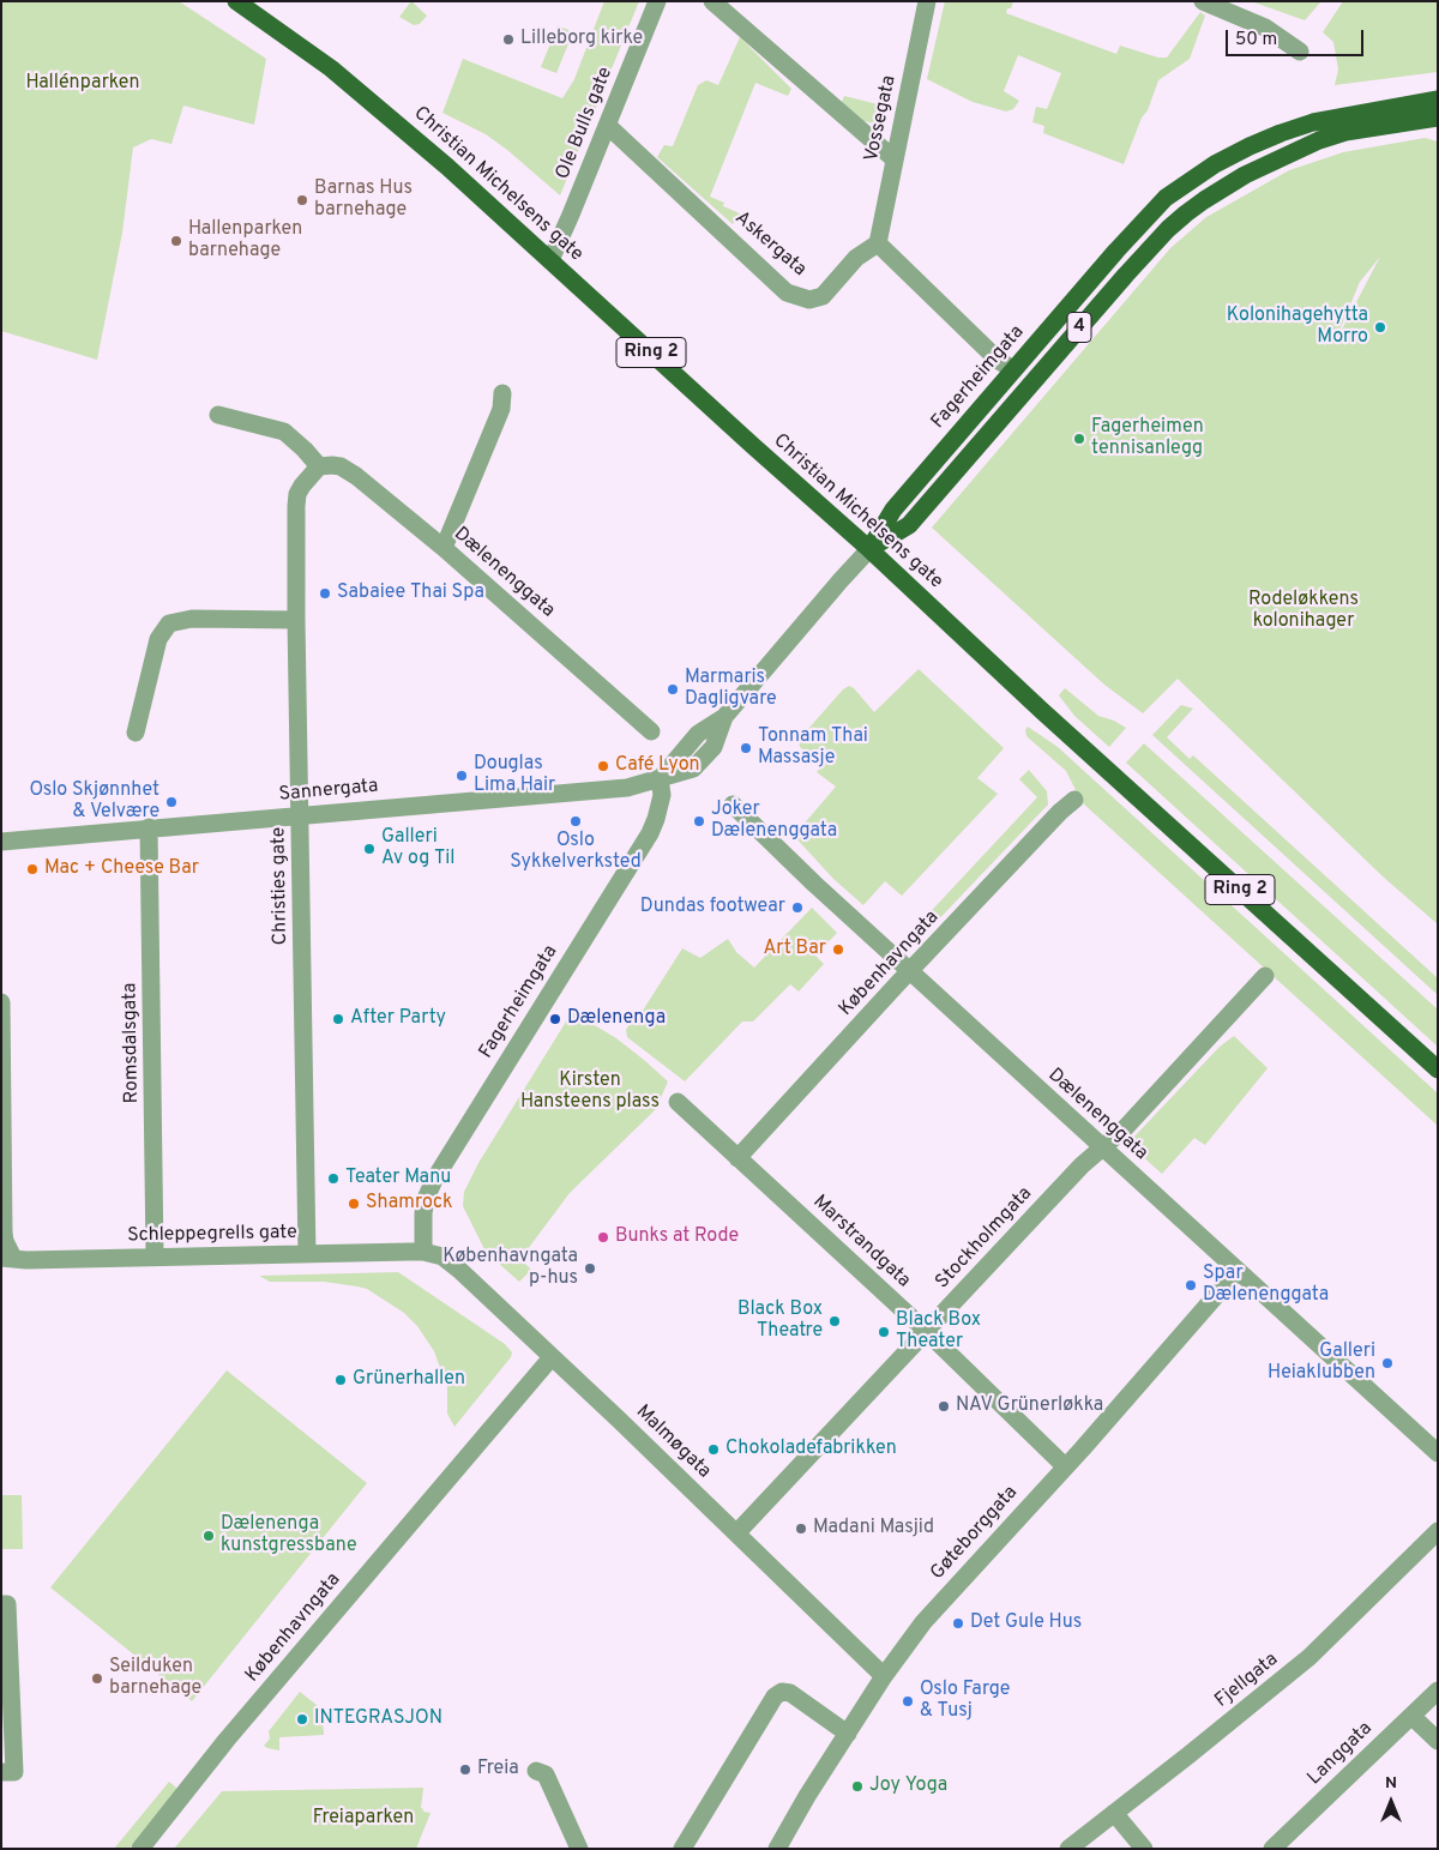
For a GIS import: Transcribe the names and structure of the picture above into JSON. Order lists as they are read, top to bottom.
{
  "streets": {
    "main road": [
      "Christian Michelsens gate",
      "4",
      "Ring 2",
      "Fagerheimgata"
    ],
    "street": [
      "Vossegata",
      "Ole Bulls gate",
      "Askergata",
      "Dælenenggata",
      "Sannergata",
      "Christies gate",
      "Københavngata",
      "Romsdalsgata",
      "Schleppegrells gate",
      "Stockholmgata",
      "Marstrandgata",
      "Malmøgata",
      "Gøteborggata",
      "Fjellgata",
      "Langgata"
    ]
  },
  "crossings": [
    ["Vossegata", "Askergata"],
    ["Ole Bulls gate", "Christian Michelsens gate"],
    ["Ole Bulls gate", "Askergata"],
    ["Christian Michelsens gate", "4"],
    ["Christian Michelsens gate", "Fagerheimgata"],
    ["4", "Fagerheimgata"],
    ["Fagerheimgata", "Sannergata"],
    ["Fagerheimgata", "Schleppegrells gate"],
    ["Fagerheimgata", "Malmøgata"],
    ["Dælenenggata", "Christies gate"],
    ["Dælenenggata", "Københavngata"],
    ["Dælenenggata", "Stockholmgata"],
    ["Dælenenggata", "Gøteborggata"],
    ["Sannergata", "Christies gate"],
    ["Sannergata", "Romsdalsgata"],
    ["Christies gate", "Schleppegrells gate"],
    ["Københavngata", "Marstrandgata"],
    ["Københavngata", "Malmøgata"],
    ["Romsdalsgata", "Schleppegrells gate"],
    ["Schleppegrells gate", "Malmøgata"],
    ["Stockholmgata", "Marstrandgata"],
    ["Stockholmgata", "Malmøgata"],
    ["Marstrandgata", "Gøteborggata"],
    ["Malmøgata", "Gøteborggata"]
  ],
  "parks": [
    "Hallénparken",
    "Rodeløkkens kolonihager",
    "Kirsten Hansteens plass",
    "Freiaparken"
  ],
  "places": [
    "Lilleborg kirke",
    "Barnas Hus barnehage",
    "Hallenparken barnehage",
    "Kolonihagehytta Morro",
    "Fagerheimen tennisanlegg",
    "Sabaiee Thai Spa",
    "Marmaris Dagligvare",
    "Tonnam Thai Massasje",
    "Café Lyon",
    "Douglas Lima Hair",
    "Oslo Skjønnhet & Velvære",
    "Oslo Sykkelverksted",
    "Joker Dælenenggata",
    "Galleri Av og Til",
    "Mac + Cheese Bar",
    "Dundas footwear",
    "Art Bar",
    "After Party",
    "Dælenenga",
    "Teater Manu",
    "Shamrock",
    "Bunks at Rode",
    "Københavngata p-hus",
    "Spar Dælenenggata",
    "Black Box Theatre",
    "Black Box Theater",
    "Galleri Heiaklubben",
    "Grünerhallen",
    "NAV Grünerløkka",
    "Chokoladefabrikken",
    "Madani Masjid",
    "Dælenenga kunstgressbane",
    "Det Gule Hus",
    "Seilduken barnehage",
    "Oslo Farge & Tusj",
    "INTEGRASJON",
    "Freia",
    "Joy Yoga"
  ],
  "scale_bar": "50 m",
  "north": "top"
}
